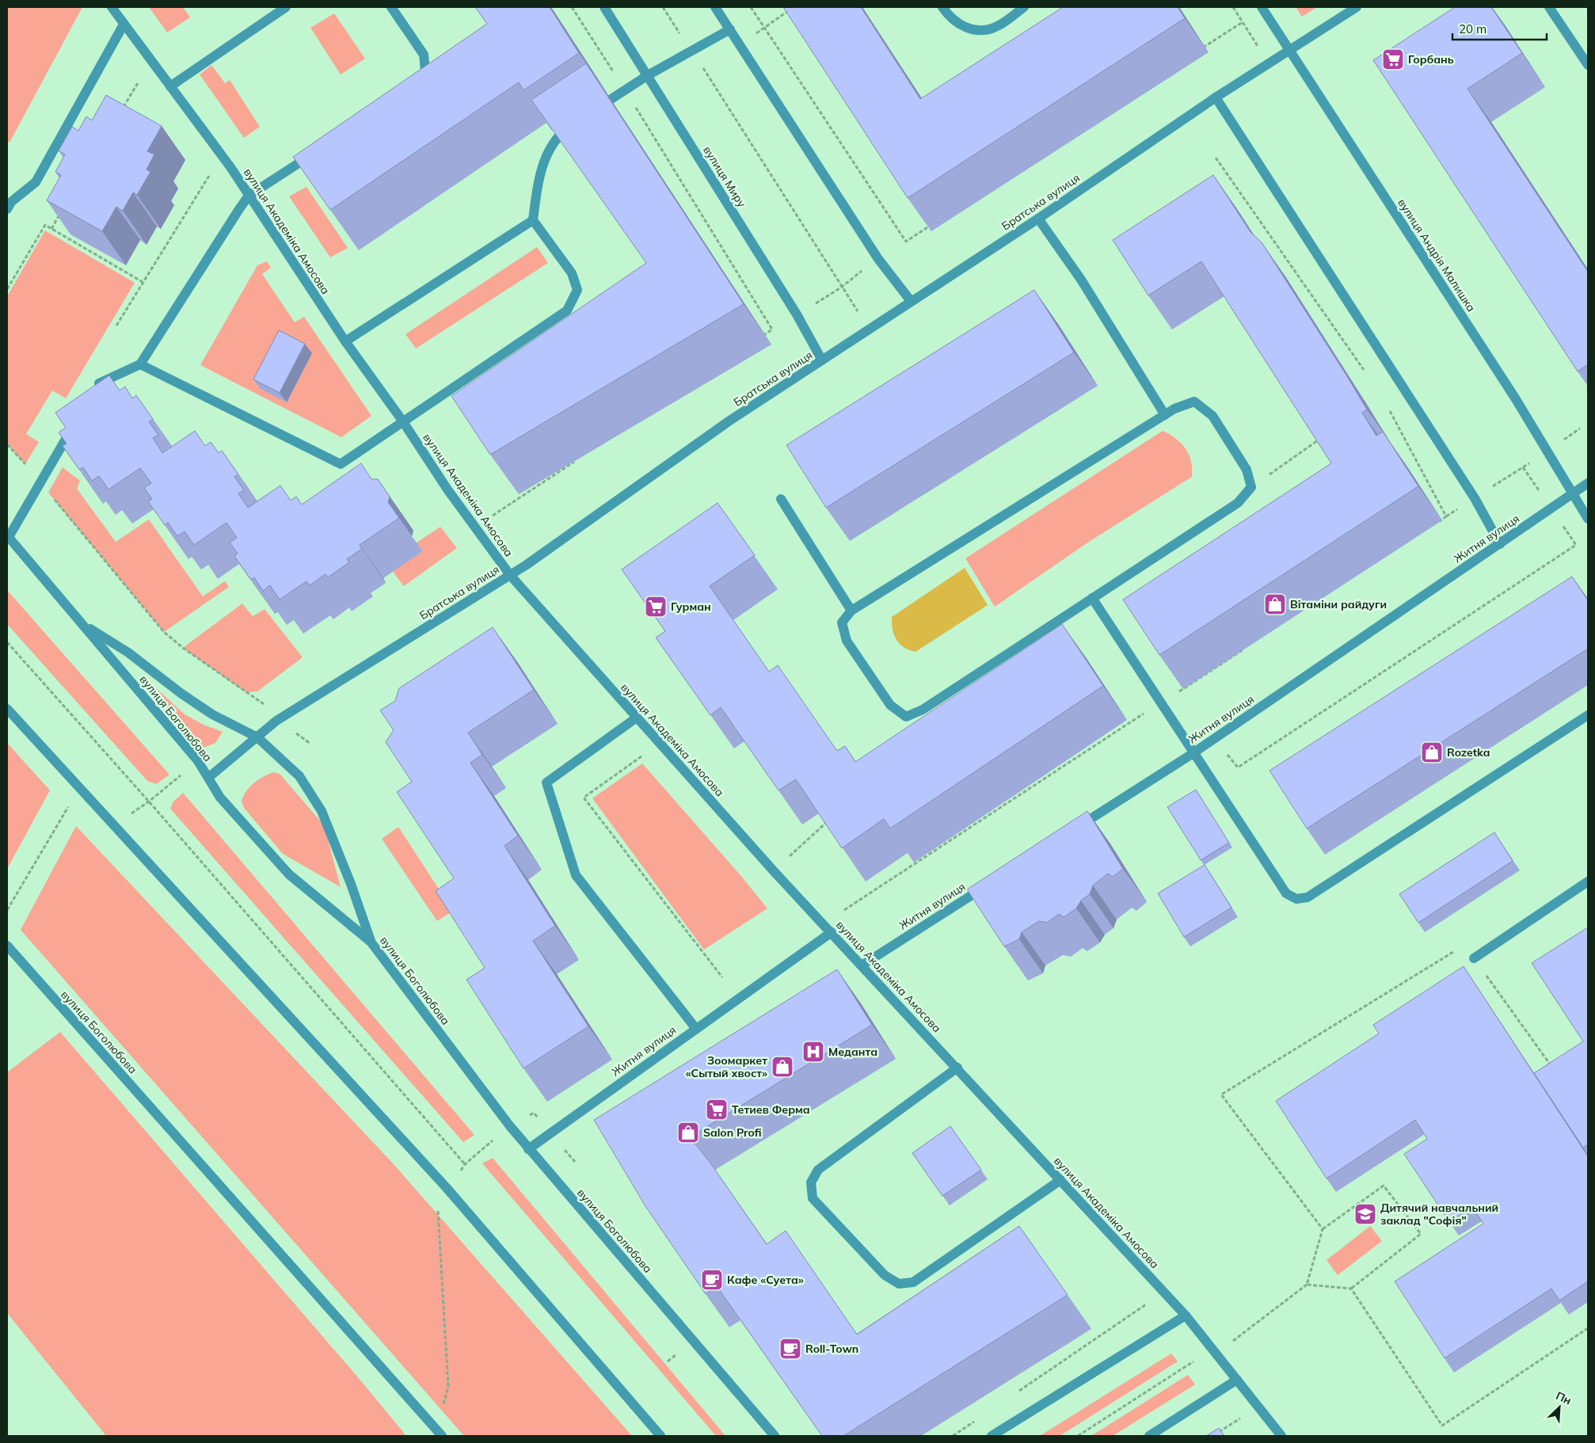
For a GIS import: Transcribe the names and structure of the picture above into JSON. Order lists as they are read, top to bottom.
{
  "streets": {
    "street": [
      "вулиця Миру",
      "Братська вулиця",
      "вулиця Академіка Амосова",
      "вулиця Андрія Малишка",
      "Житня вулиця",
      "вулиця Боголюбова"
    ]
  },
  "crossings": [
    ["вулиця Миру", "Братська вулиця"],
    ["Братська вулиця", "вулиця Академіка Амосова"],
    ["Братська вулиця", "вулиця Андрія Малишка"],
    ["Братська вулиця", "вулиця Боголюбова"],
    ["вулиця Академіка Амосова", "Житня вулиця"],
    ["вулиця Андрія Малишка", "Житня вулиця"],
    ["Житня вулиця", "вулиця Боголюбова"]
  ],
  "places": {
    "supermarket": ["Горбань", "Гурман", "Тетиев Ферма"],
    "shop": [
      "Вітаміни райдуги",
      "Rozetka",
      "Зоомаркет «Сытый хвост»",
      "Salon Profi"
    ],
    "hospital": ["Меданта"],
    "school or university": ["Дитячий навчальний заклад \"Софія\""],
    "cafe": ["Кафе «Суета»", "Roll-Town"]
  },
  "scale_bar": "20 m",
  "north": "top right"
}
